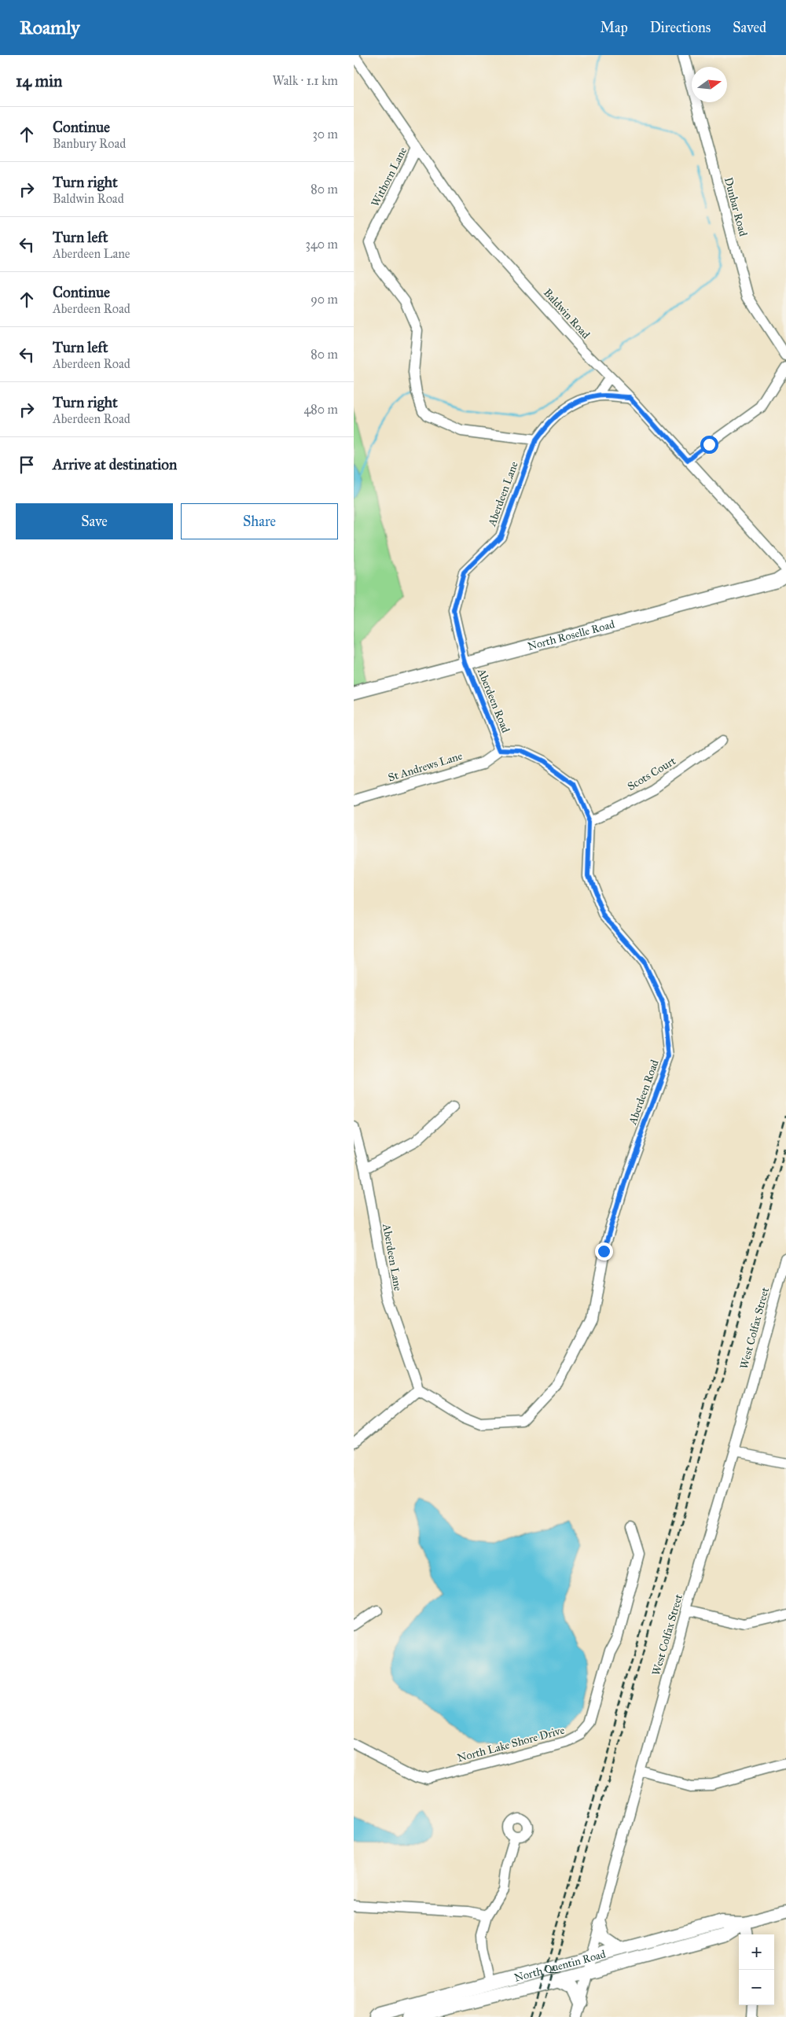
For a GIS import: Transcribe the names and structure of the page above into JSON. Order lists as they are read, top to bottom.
{
  "streets": {
    "main road": ["North Roselle Road", "North Quentin Road"],
    "street": [
      "Withorn Lane",
      "Dunbar Road",
      "Baldwin Road",
      "Aberdeen Lane",
      "Aberdeen Road",
      "St Andrews Lane",
      "Scots Court",
      "West Colfax Street",
      "North Lake Shore Drive"
    ]
  },
  "crossings": [
    ["Withorn Lane", "Baldwin Road"],
    ["Withorn Lane", "Aberdeen Lane"],
    ["Baldwin Road", "Aberdeen Lane"],
    ["Aberdeen Lane", "North Roselle Road"],
    ["Aberdeen Lane", "Aberdeen Road"],
    ["North Roselle Road", "Aberdeen Road"],
    ["Aberdeen Road", "St Andrews Lane"],
    ["Aberdeen Road", "Scots Court"],
    ["West Colfax Street", "North Quentin Road"]
  ],
  "north": "right",
  "page": {
    "header": "Roamly",
    "nav": ["Map", "Directions", "Saved"],
    "heading": ["14 min", "Walk · 1.1 km"],
    "list": [
      ["Continue", "Banbury Road", "30 m"],
      ["Turn right", "Baldwin Road", "80 m"],
      ["Turn left", "Aberdeen Lane", "340 m"],
      ["Continue", "Aberdeen Road", "90 m"],
      ["Turn left", "Aberdeen Road", "80 m"],
      ["Turn right", "Aberdeen Road", "480 m"],
      "Arrive at destination"
    ],
    "buttons": ["Save", "Share"],
    "map_buttons": ["+", "−"]
  }
}
